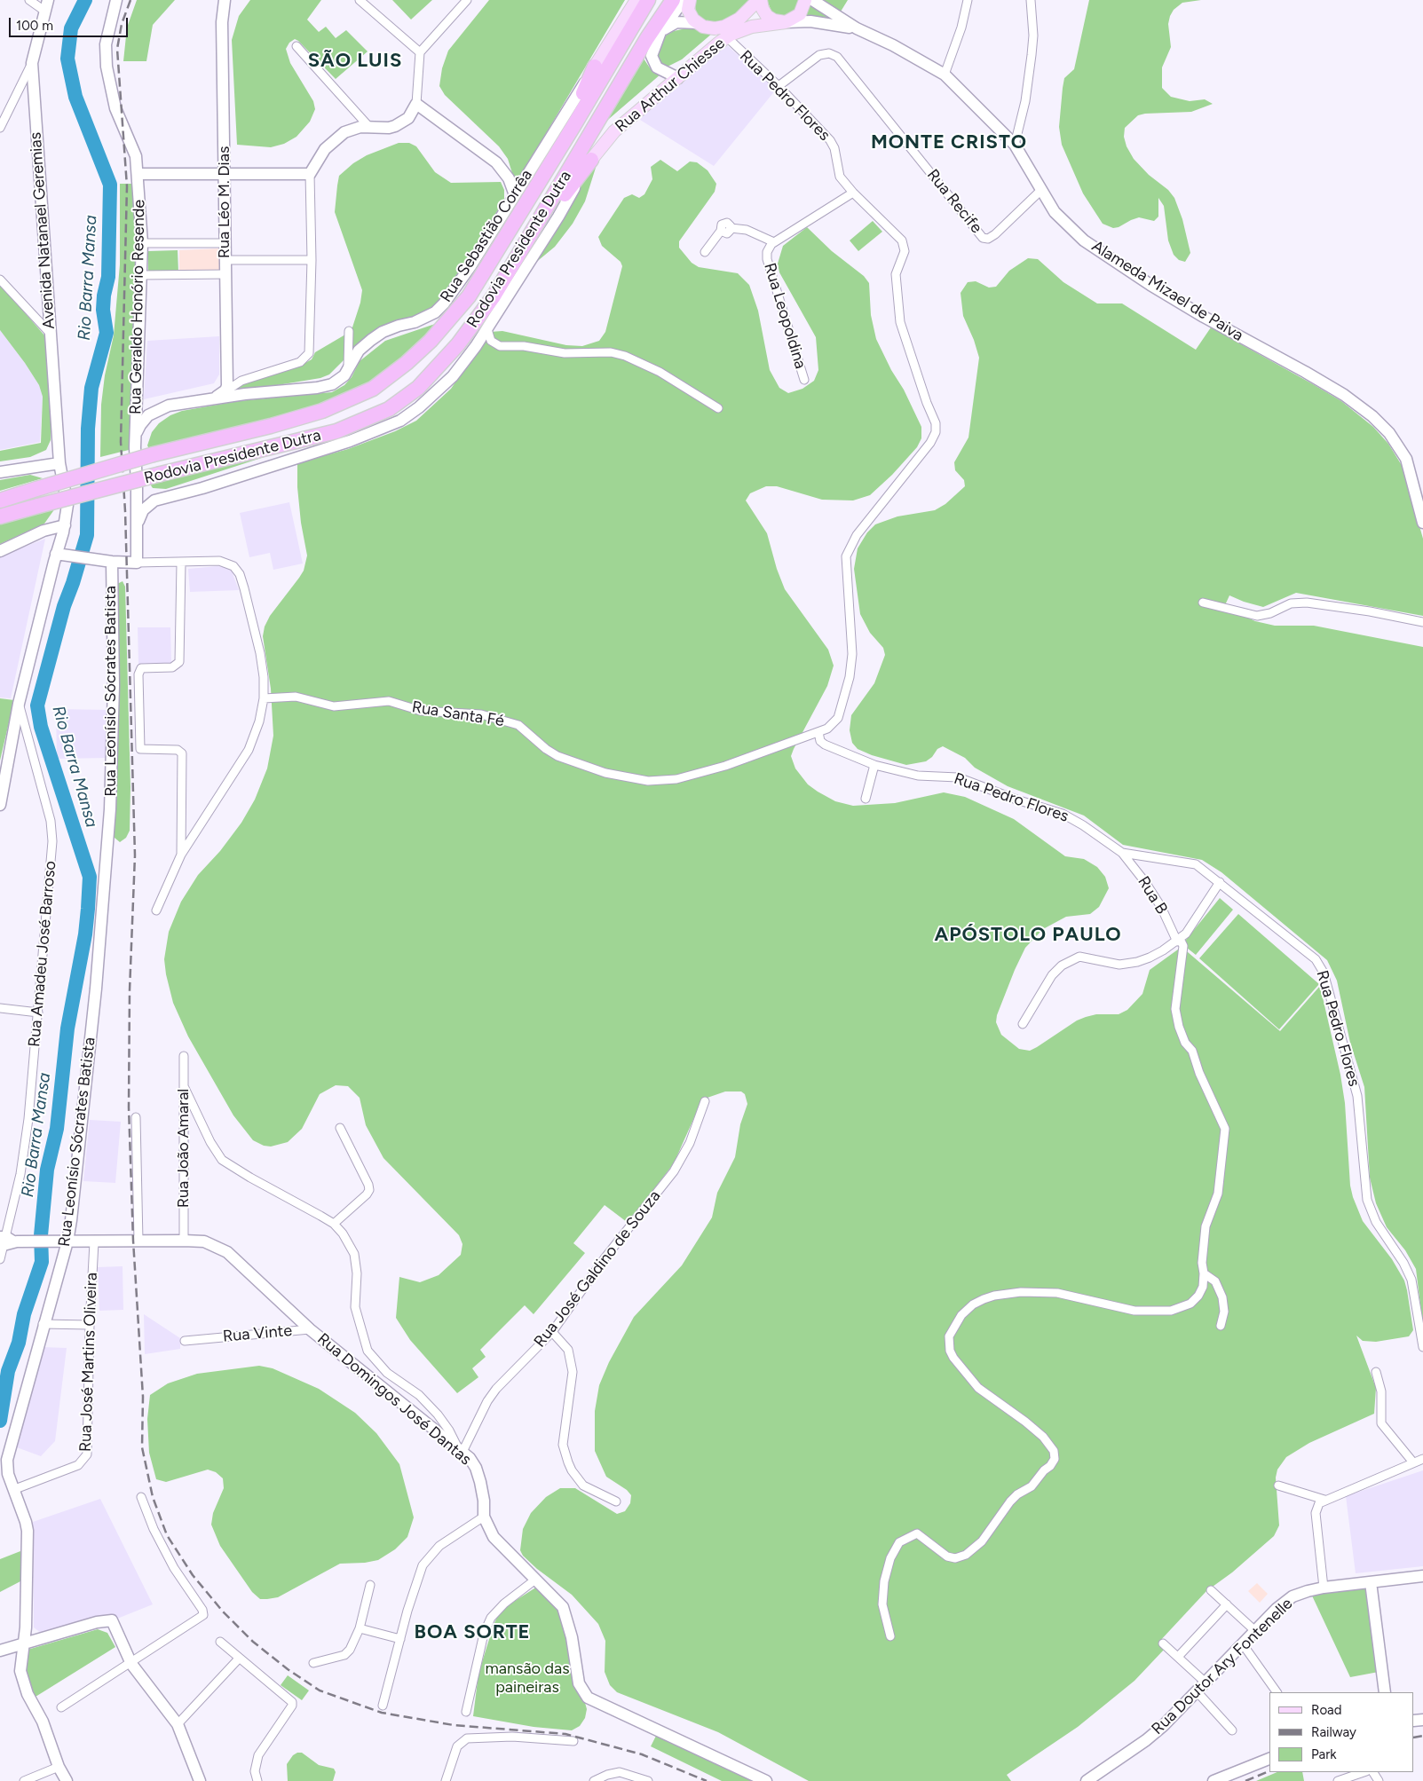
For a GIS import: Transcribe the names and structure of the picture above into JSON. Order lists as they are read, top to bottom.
{
  "streets": {
    "highway": ["Rodovia Presidente Dutra"],
    "main road": ["Rua Arthur Chiesse", "Rua Sebastião Corrêa"],
    "street": [
      "Rua Pedro Flores",
      "Rua Recife",
      "Rua Léo M. Dias",
      "Avenida Natanael Geremias",
      "Alameda Mizael de Paiva",
      "Rua Geraldo Honório Resende",
      "Rua Leopoldina",
      "Rua Leonísio Sócrates Batista",
      "Rua Santa Fé",
      "Rua B",
      "Rua Amadeu José Barroso",
      "Rua João Amaral",
      "Rua José Galdino de Souza",
      "Rua Vinte",
      "Rua José Martins Oliveira",
      "Rua Domingos José Dantas",
      "Rua Doutor Ary Fontenelle"
    ]
  },
  "crossings": [
    ["Rua Arthur Chiesse", "Rua Pedro Flores"],
    ["Rua Pedro Flores", "Rua Recife"],
    ["Rua Pedro Flores", "Rua Leopoldina"],
    ["Rua Pedro Flores", "Rua Santa Fé"],
    ["Rua Pedro Flores", "Rua B"],
    ["Rua Recife", "Alameda Mizael de Paiva"],
    ["Rua Léo M. Dias", "Rua Sebastião Corrêa"],
    ["Avenida Natanael Geremias", "Rua Amadeu José Barroso"],
    ["Rua Sebastião Corrêa", "Rua Geraldo Honório Resende"],
    ["Rua Leonísio Sócrates Batista", "Rua José Martins Oliveira"],
    ["Rua Leonísio Sócrates Batista", "Rua Domingos José Dantas"],
    ["Rua Amadeu José Barroso", "Rua Domingos José Dantas"],
    ["Rua João Amaral", "Rua Domingos José Dantas"],
    ["Rua José Galdino de Souza", "Rua Domingos José Dantas"],
    ["Rua Vinte", "Rua Domingos José Dantas"],
    ["Rua José Martins Oliveira", "Rua Domingos José Dantas"]
  ],
  "districts": [
    "SÃO LUIS",
    "MONTE CRISTO",
    "APÓSTOLO PAULO",
    "BOA SORTE"
  ],
  "water": ["Rio Barra Mansa"],
  "parks": ["mansão das paineiras"],
  "legend": ["Road", "Railway", "Park"],
  "scale_bar": "100 m"
}
